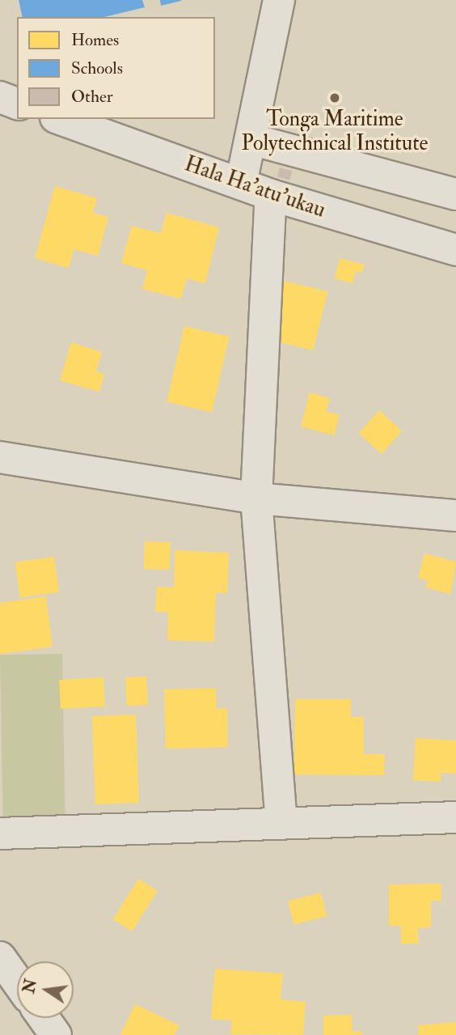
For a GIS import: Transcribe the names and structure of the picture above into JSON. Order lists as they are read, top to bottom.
{
  "streets": {
    "street": ["Hala Ha'atu'ukau"]
  },
  "places": ["Tonga Maritime Polytechnical Institute"],
  "legend": ["Homes", "Schools", "Other"],
  "north": "left"
}
